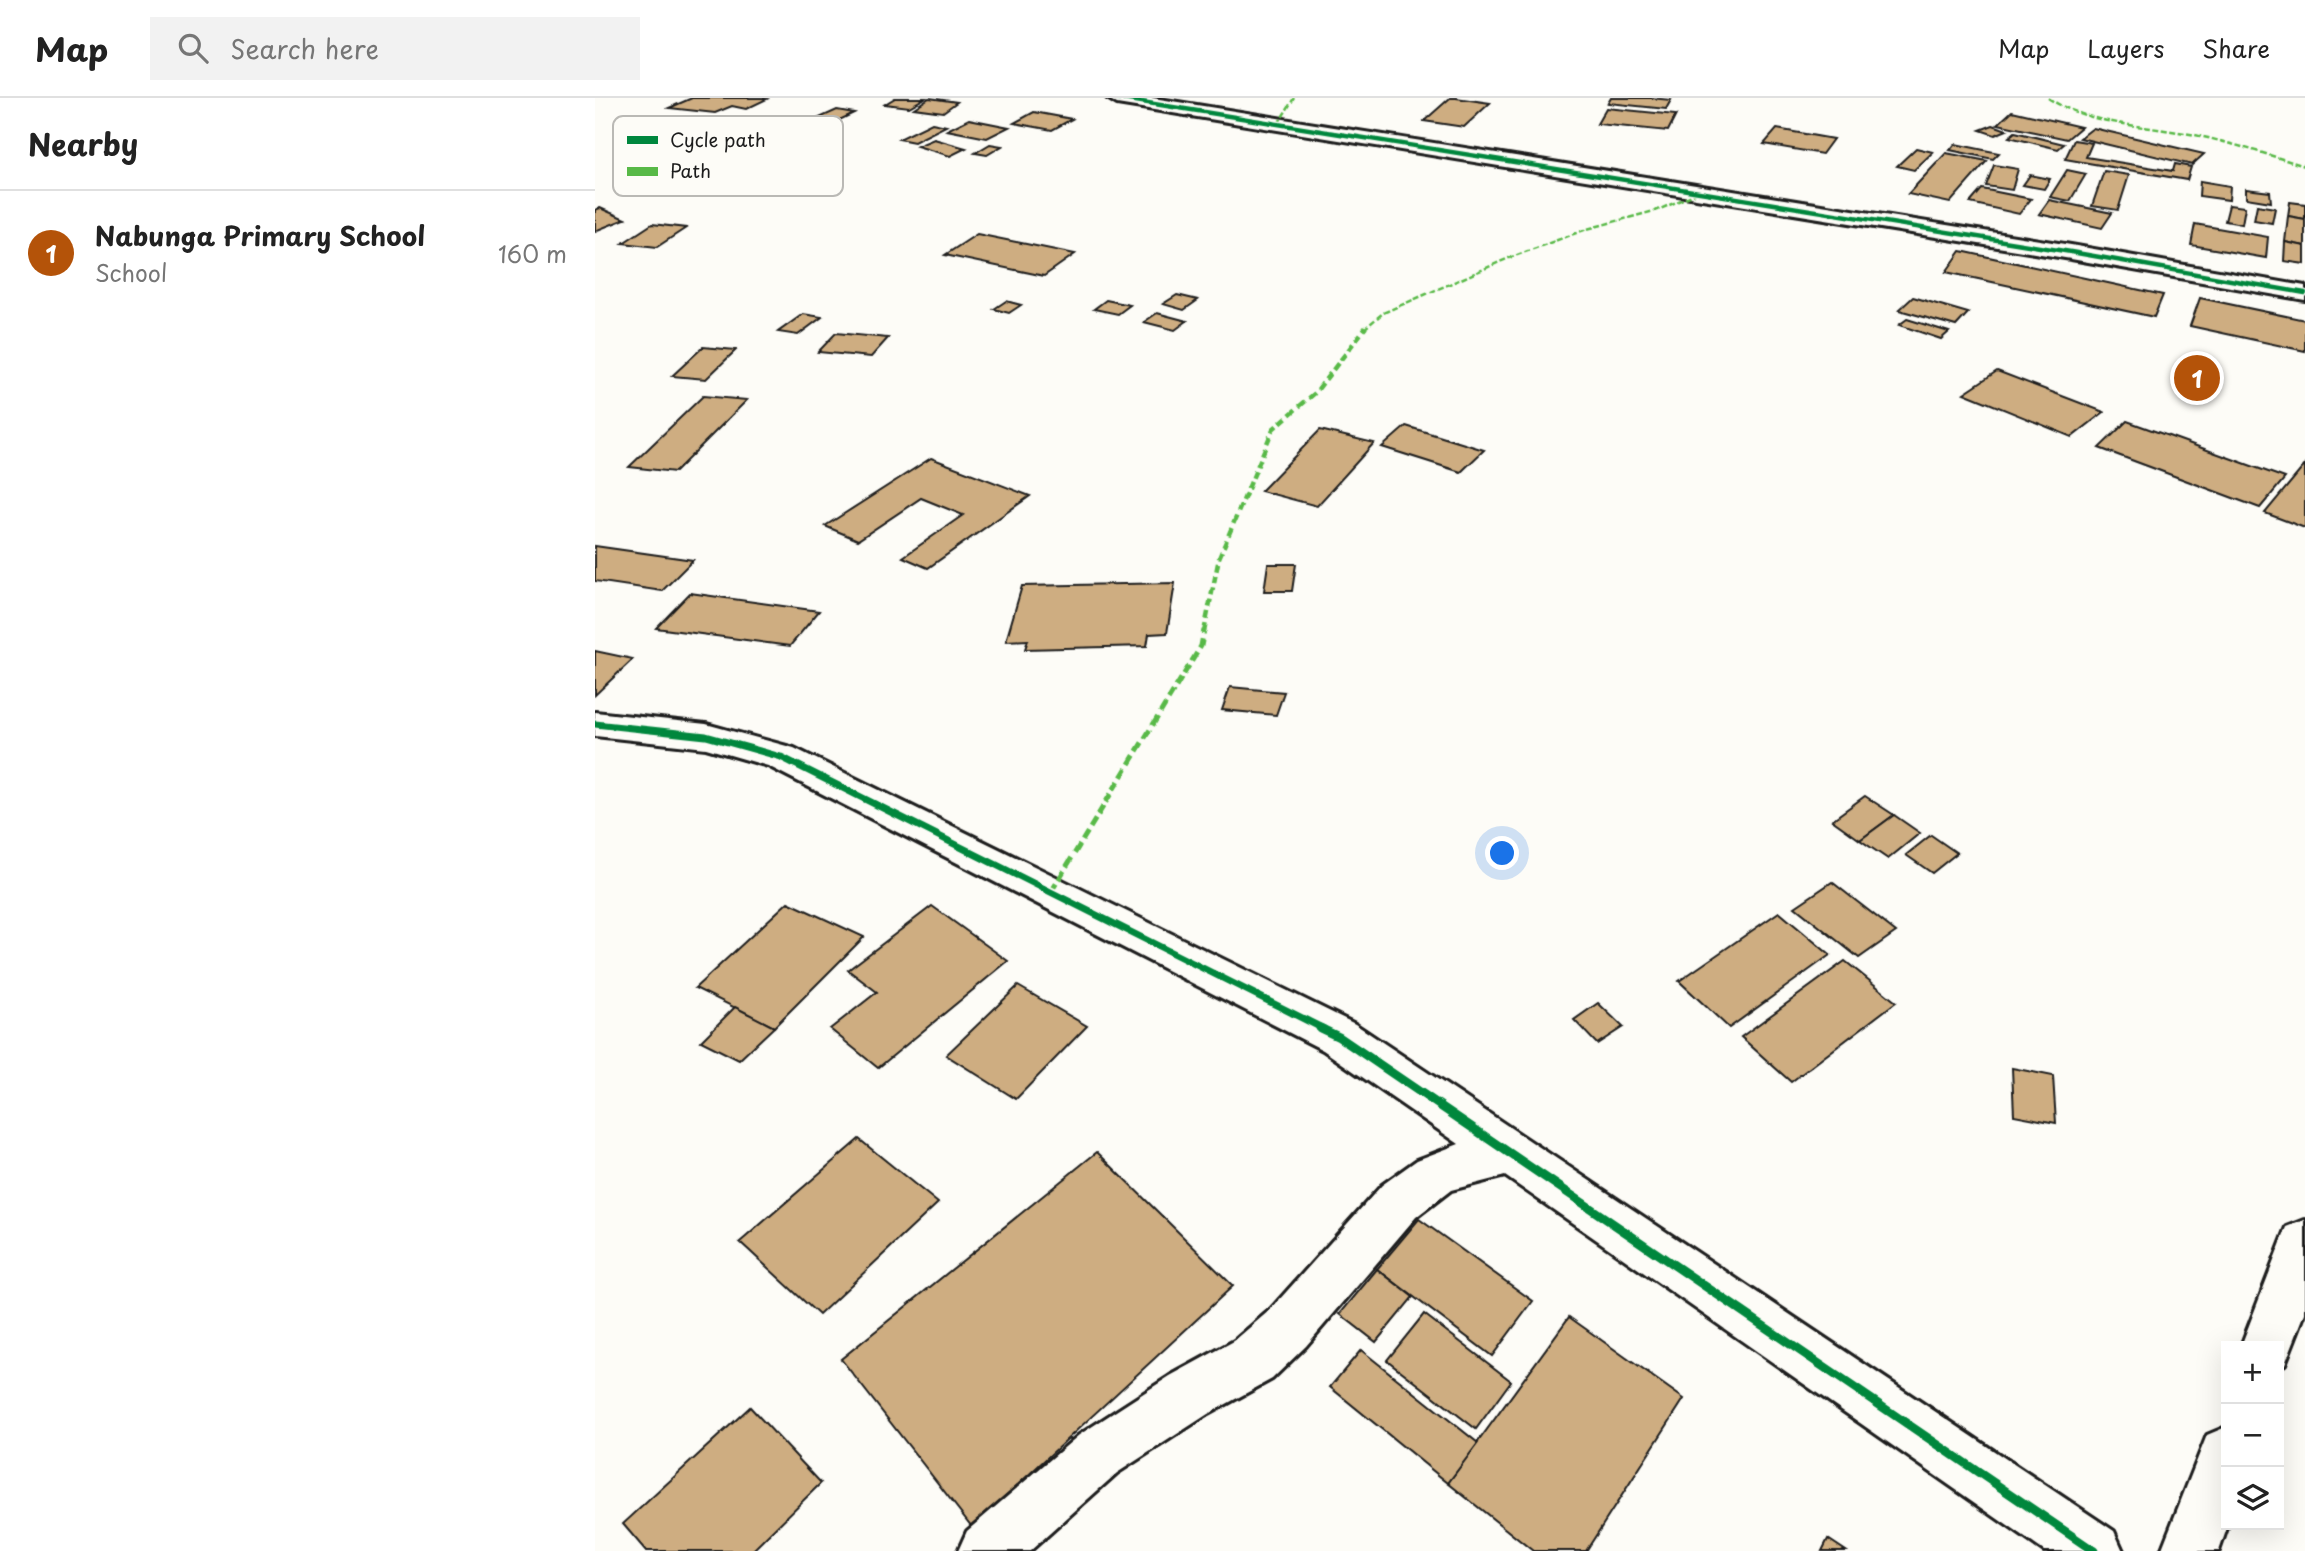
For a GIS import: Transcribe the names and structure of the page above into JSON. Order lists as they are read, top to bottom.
{
  "legend": ["Cycle path", "Path"],
  "page": {
    "header": "Map",
    "search": "Search here",
    "nav": ["Map", "Layers", "Share"],
    "heading": "Nearby",
    "list": [
      {
        "mark": "1",
        "name": "Nabunga Primary School",
        "note": "School",
        "value": "160 m"
      }
    ],
    "pins": "1",
    "map_buttons": ["+", "−"]
  }
}
